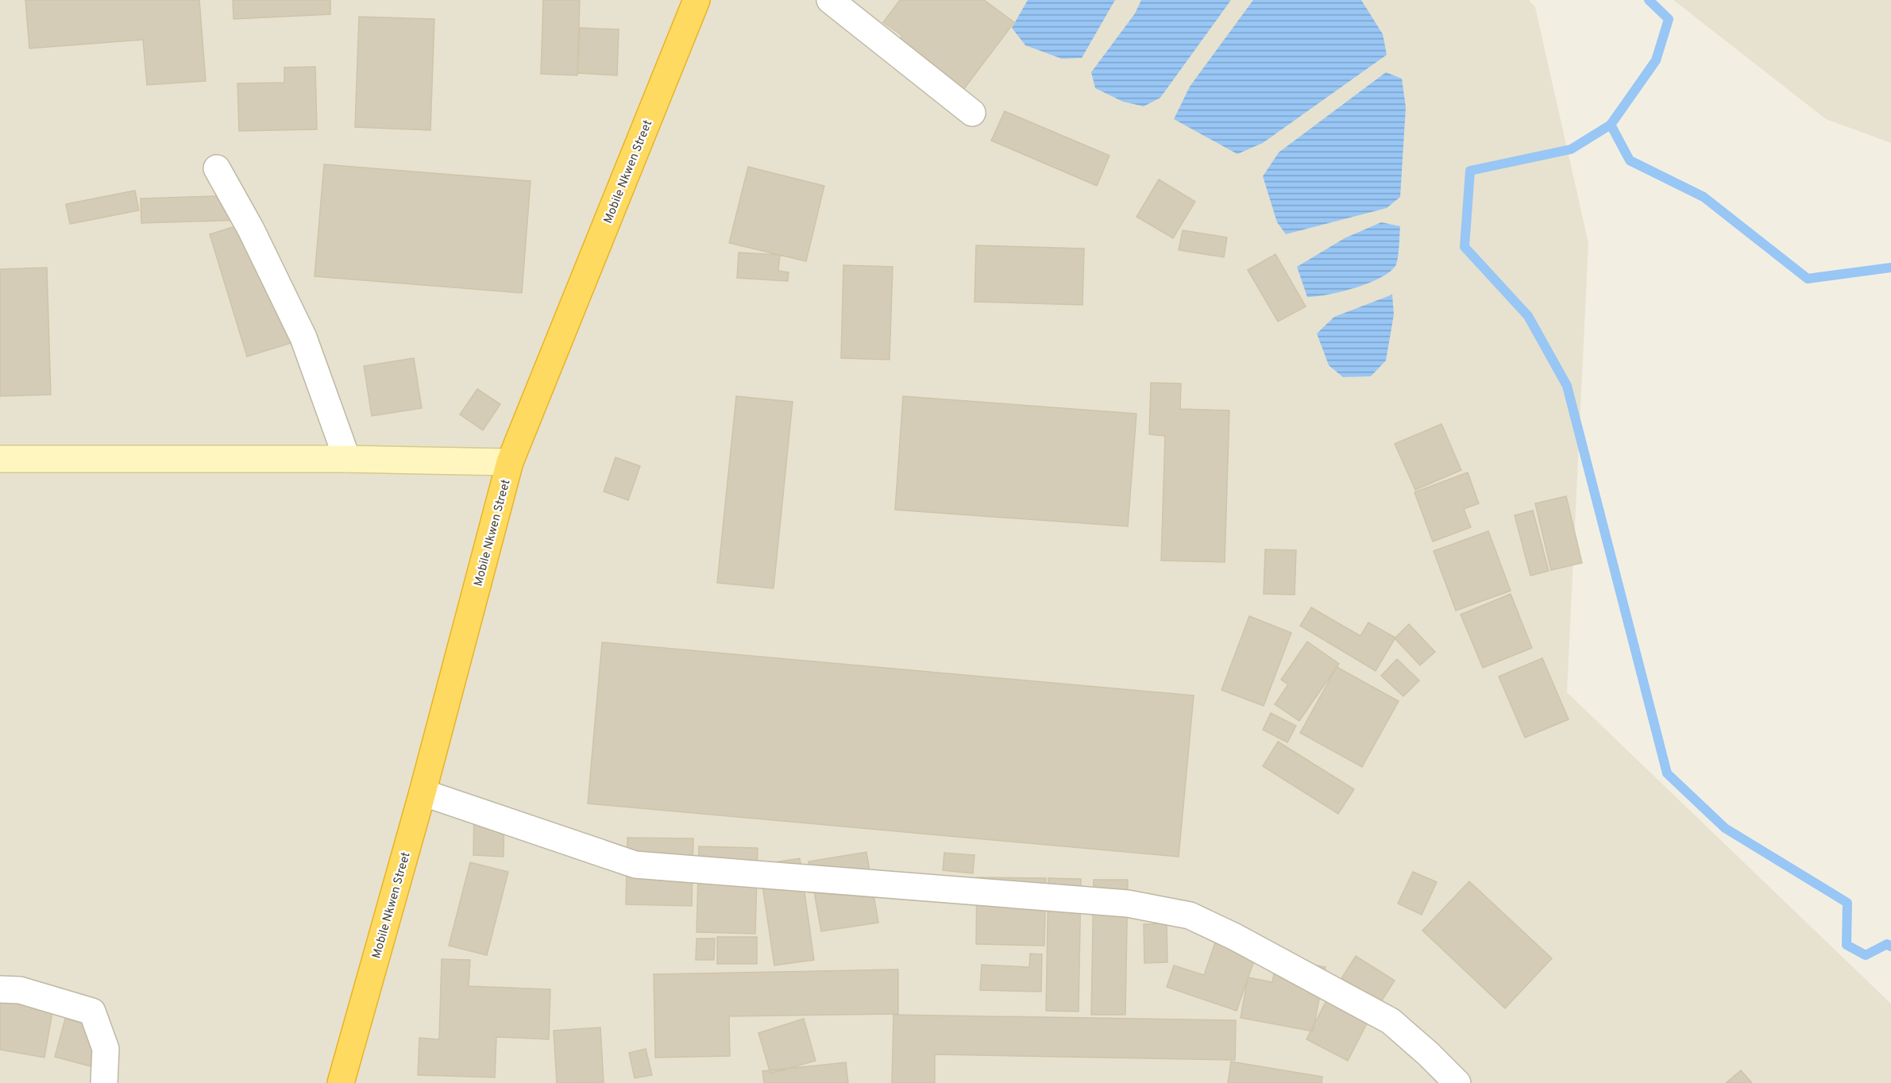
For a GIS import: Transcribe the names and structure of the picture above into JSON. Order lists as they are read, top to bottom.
{
  "streets": {
    "highway": ["Mobile Nkwen Street"]
  }
}
